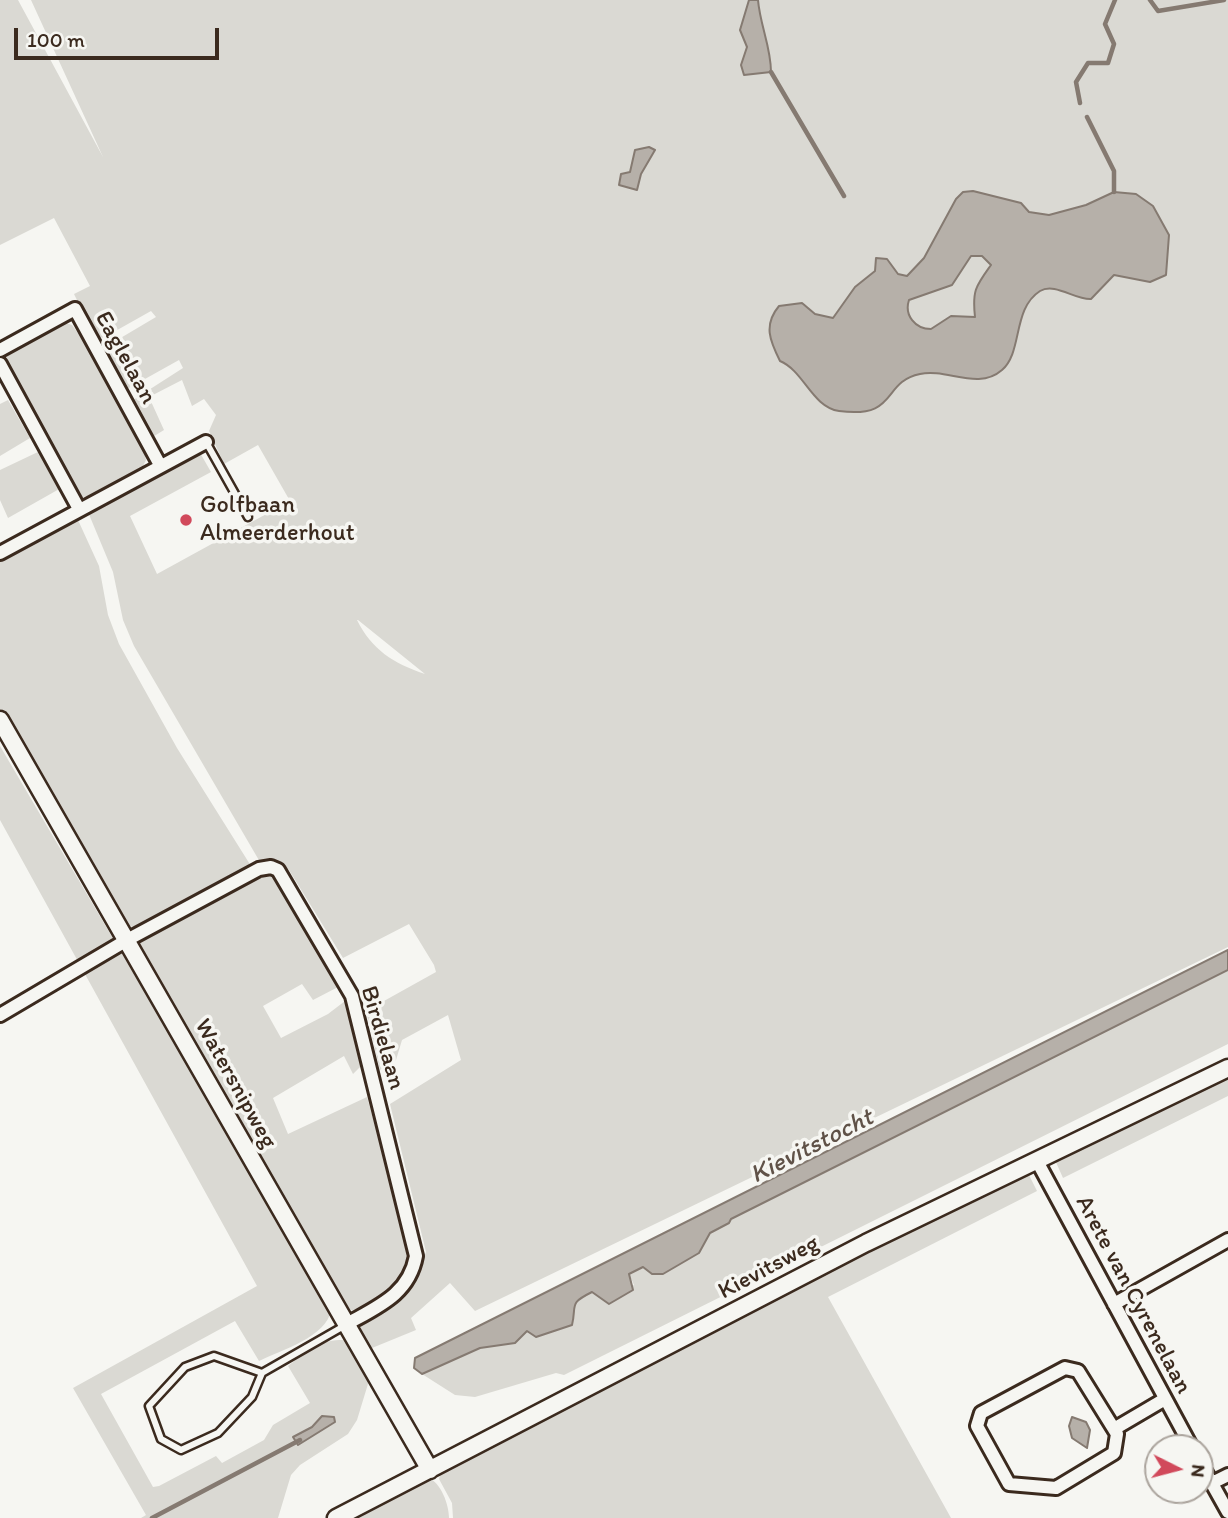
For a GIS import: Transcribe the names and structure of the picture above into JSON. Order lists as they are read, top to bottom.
{
  "streets": {
    "street": [
      "Eaglelaan",
      "Birdielaan",
      "Watersnipweg",
      "Kievitsweg",
      "Arete van Cyrenelaan"
    ]
  },
  "crossings": [
    ["Birdielaan", "Watersnipweg"],
    ["Watersnipweg", "Kievitsweg"],
    ["Kievitsweg", "Arete van Cyrenelaan"]
  ],
  "water": ["Kievitstocht"],
  "places": ["Golfbaan Almeerderhout"],
  "scale_bar": "100 m",
  "north": "right"
}
